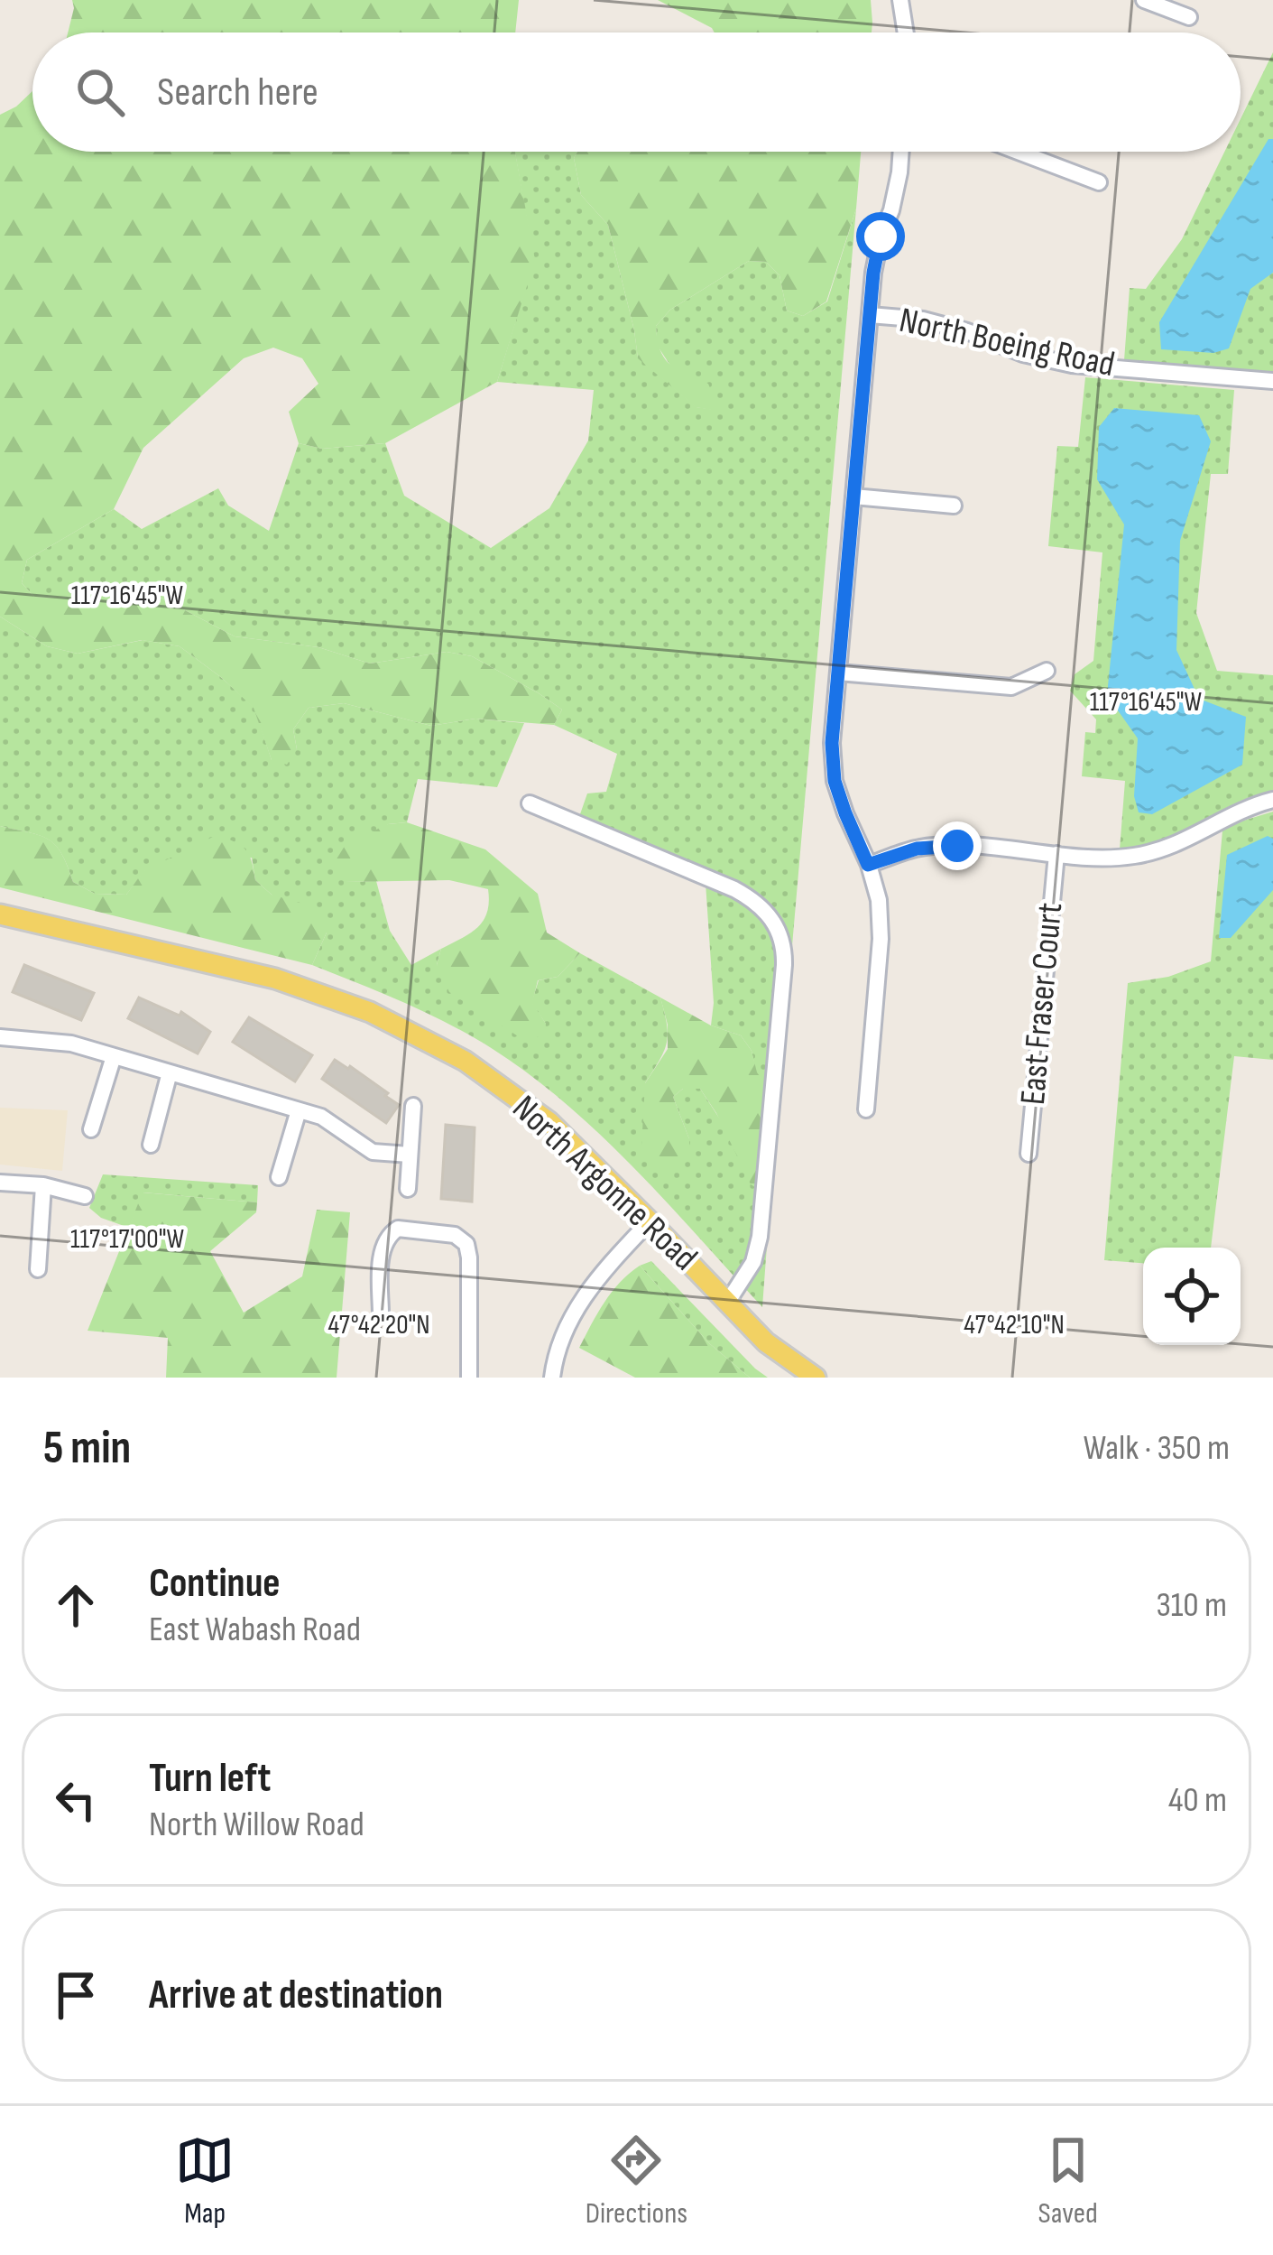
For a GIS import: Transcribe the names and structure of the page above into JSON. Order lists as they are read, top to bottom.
{
  "streets": {
    "main road": ["North Argonne Road"],
    "street": ["North Boeing Road", "East Fraser Court"]
  },
  "page": {
    "search": "Search here",
    "heading": ["5 min", "Walk · 350 m"],
    "list": [
      ["Continue", "East Wabash Road", "310 m"],
      ["Turn left", "North Willow Road", "40 m"],
      "Arrive at destination"
    ],
    "nav": ["Map", "Directions", "Saved"]
  },
  "coordinates": [
    "117°16'45\"W",
    "117°17'00\"W",
    "47°42'20\"N",
    "47°42'10\"N"
  ]
}
